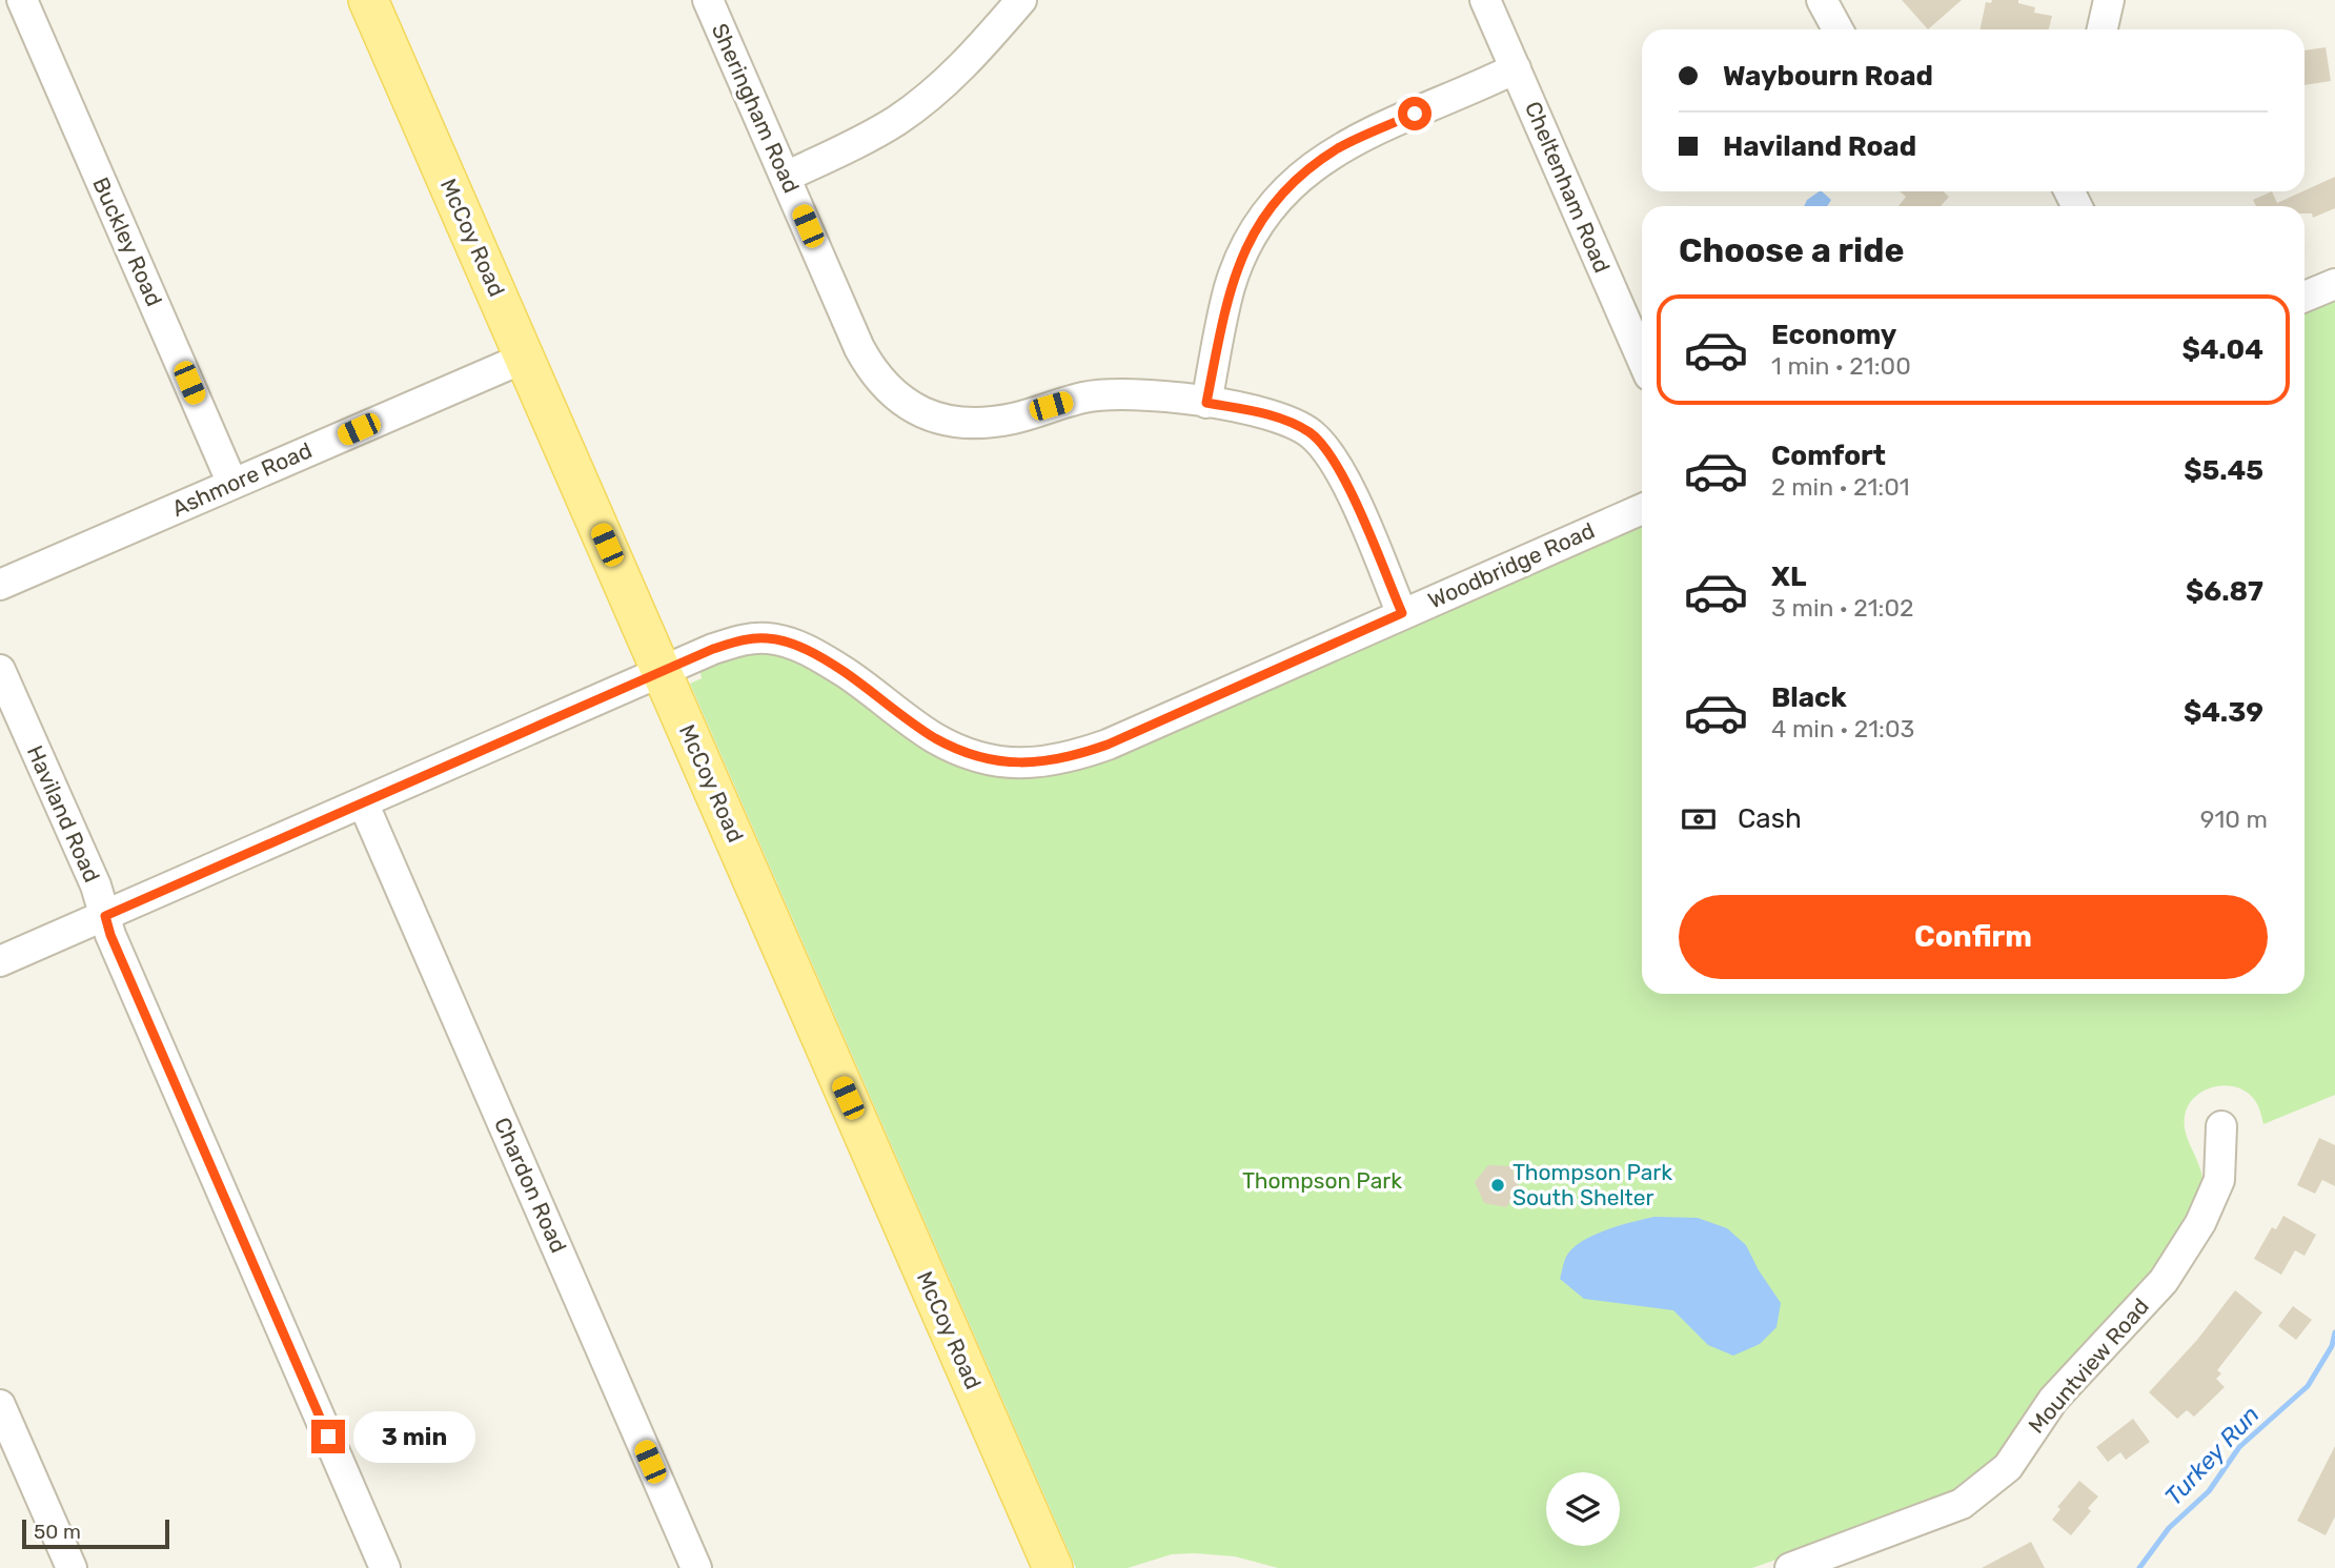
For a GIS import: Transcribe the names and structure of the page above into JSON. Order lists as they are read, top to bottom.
{
  "streets": {
    "main road": ["McCoy Road"],
    "street": [
      "Sheringham Road",
      "Cheltenham Road",
      "Buckley Road",
      "Ashmore Road",
      "Woodbridge Road",
      "Haviland Road",
      "Chardon Road",
      "Mountview Road"
    ]
  },
  "crossings": [
    ["Sheringham Road", "Woodbridge Road"],
    ["McCoy Road", "Ashmore Road"],
    ["McCoy Road", "Woodbridge Road"],
    ["Buckley Road", "Ashmore Road"],
    ["Woodbridge Road", "Haviland Road"],
    ["Woodbridge Road", "Chardon Road"]
  ],
  "water": ["Turkey Run"],
  "parks": ["Thompson Park"],
  "places": ["Thompson Park South Shelter"],
  "scale_bar": "50 m",
  "page": {
    "banner": ["Waybourn Road", "Haviland Road"],
    "heading": "Choose a ride",
    "list": [
      {
        "name": "Economy",
        "note": "1 min · 21:00",
        "value": "$4.04"
      },
      {
        "name": "Comfort",
        "note": "2 min · 21:01",
        "value": "$5.45"
      },
      {
        "name": "XL",
        "note": "3 min · 21:02",
        "value": "$6.87"
      },
      {
        "name": "Black",
        "note": "4 min · 21:03",
        "value": "$4.39"
      }
    ],
    "pay": ["Cash", "910 m"],
    "buttons": "Confirm",
    "bubble": "3 min",
    "scale": "50 m"
  }
}
